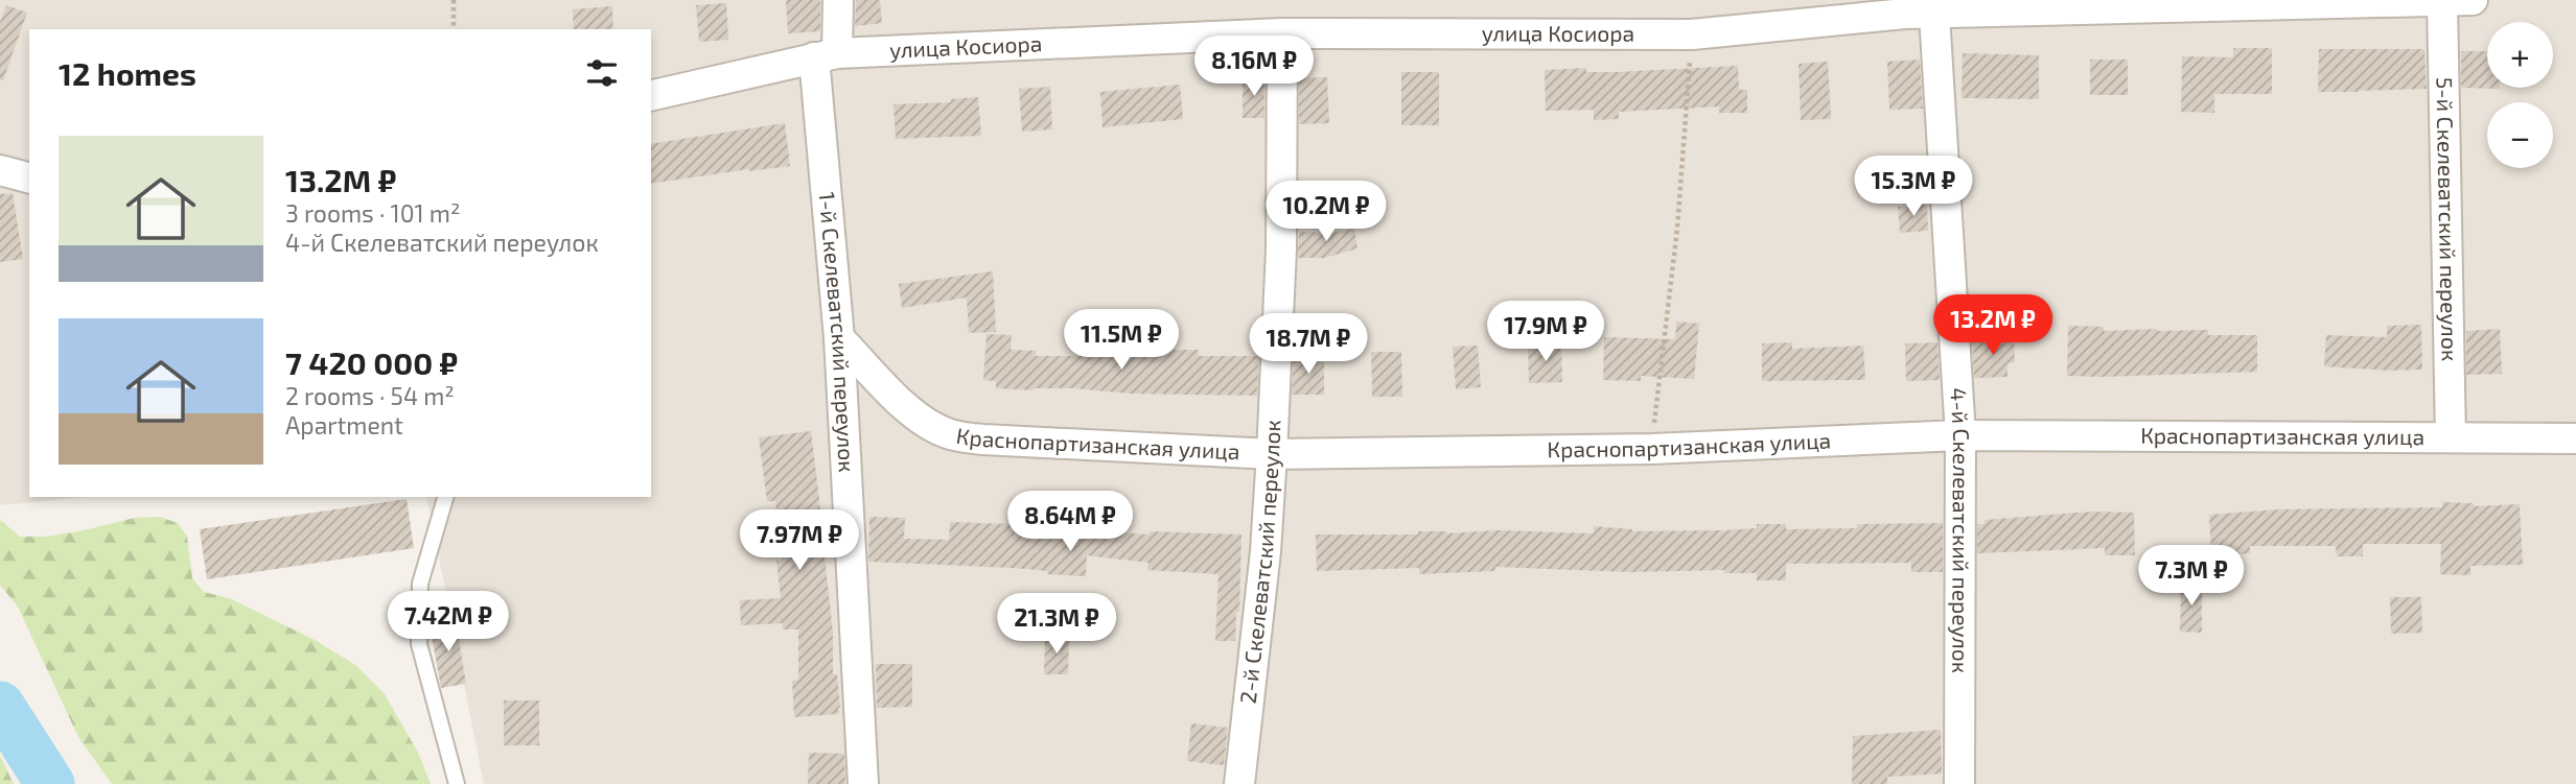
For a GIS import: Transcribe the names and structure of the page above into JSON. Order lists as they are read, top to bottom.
{
  "streets": {
    "street": [
      "улица Косиора",
      "5-й Скелеватский переулок",
      "1-й Скелеватский переулок",
      "Краснопартизанская улица",
      "4-й Скелеватский переулок",
      "2-й Скелеватский переулок"
    ]
  },
  "crossings": [
    ["улица Косиора", "5-й Скелеватский переулок"],
    ["улица Косиора", "1-й Скелеватский переулок"],
    ["улица Косиора", "4-й Скелеватский переулок"],
    ["улица Косиора", "2-й Скелеватский переулок"],
    ["5-й Скелеватский переулок", "Краснопартизанская улица"],
    ["1-й Скелеватский переулок", "Краснопартизанская улица"],
    ["Краснопартизанская улица", "4-й Скелеватский переулок"],
    ["Краснопартизанская улица", "2-й Скелеватский переулок"]
  ],
  "page": {
    "map_buttons": ["+", "−"],
    "heading": "12 homes",
    "price": [
      "8.16M ₽",
      "15.3M ₽",
      "10.2M ₽",
      "13.2M ₽",
      "17.9M ₽",
      "11.5M ₽",
      "18.7M ₽",
      "8.64M ₽",
      "7.97M ₽",
      "7.3M ₽",
      "7.42M ₽",
      "21.3M ₽"
    ],
    "list": [
      {
        "name": "13.2M ₽",
        "note": "3 rooms · 101 m² · 4-й Скелеватский переулок"
      },
      {
        "name": "7 420 000 ₽",
        "note": "2 rooms · 54 m² · Apartment"
      }
    ]
  }
}
